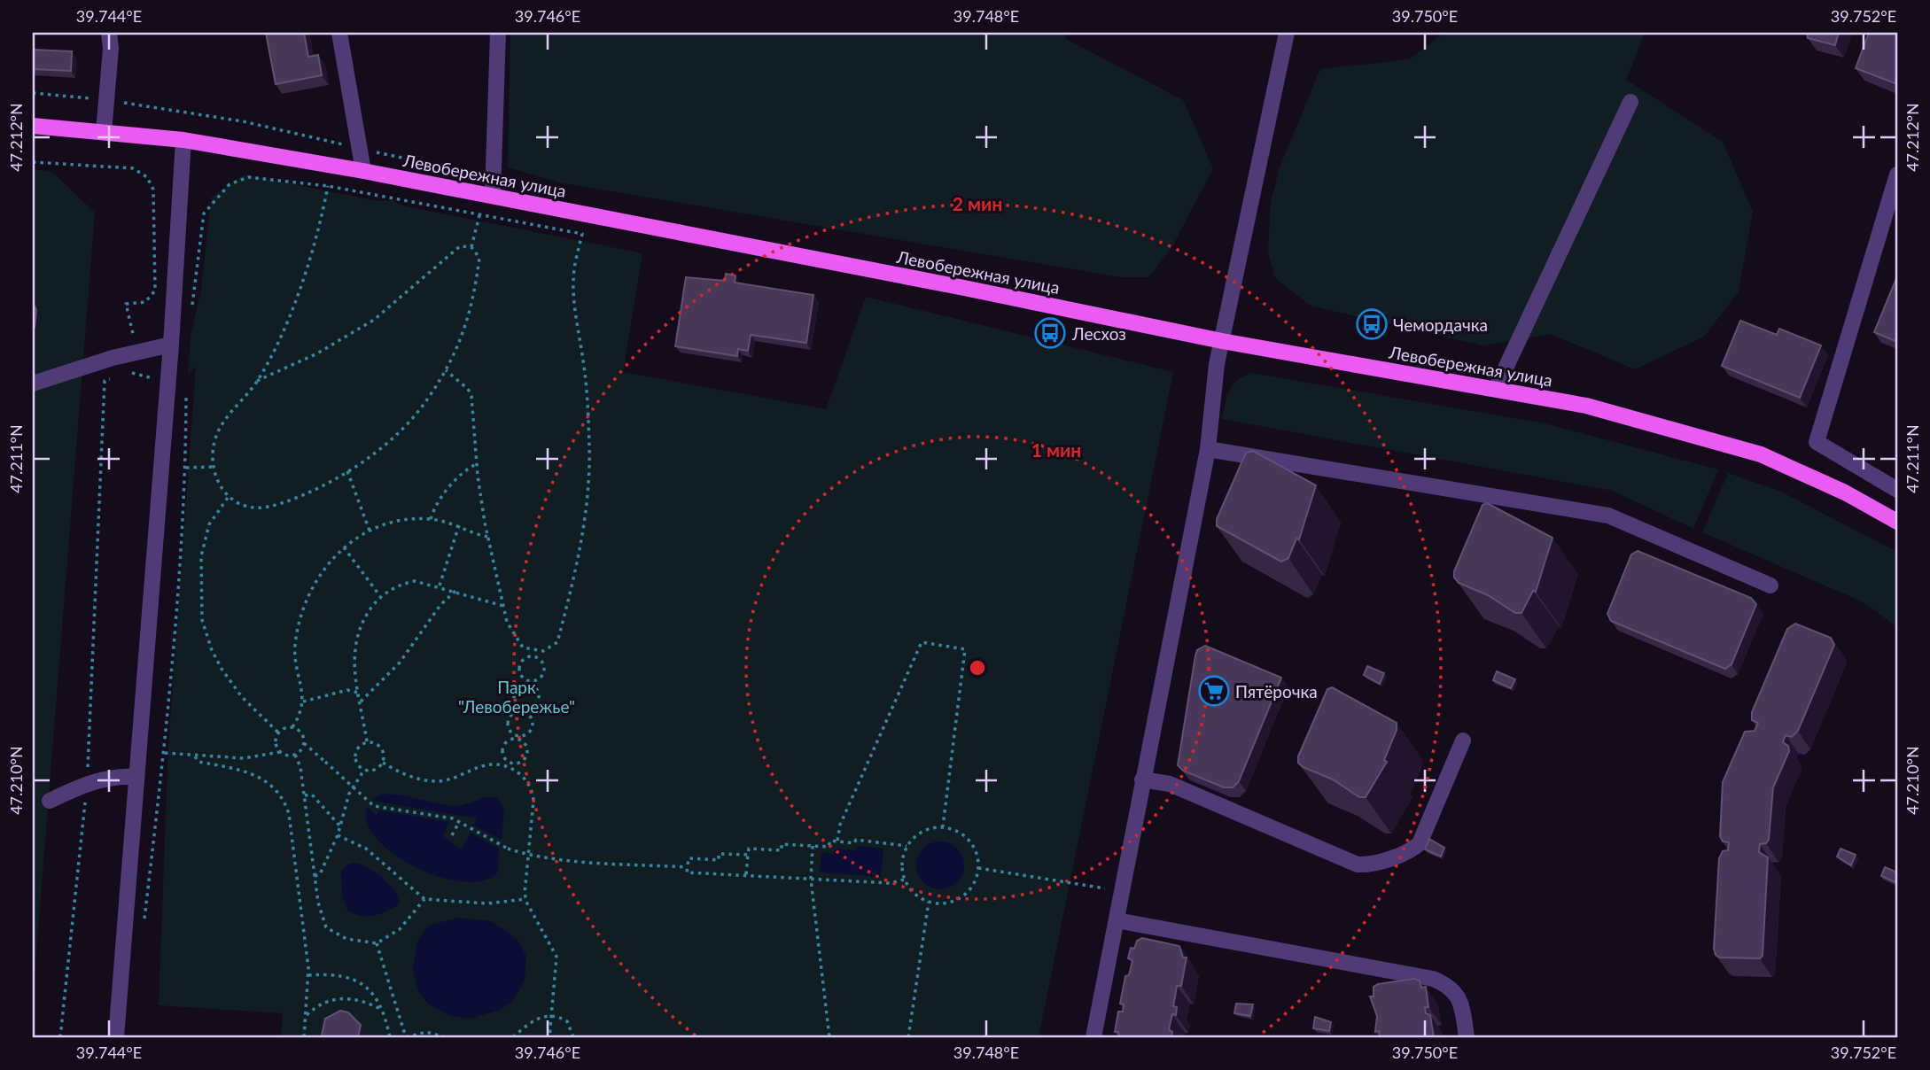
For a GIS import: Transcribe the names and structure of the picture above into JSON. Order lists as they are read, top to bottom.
{
  "streets": {
    "main road": ["Левобережная улица"]
  },
  "parks": ["Парк \"Левобережье\""],
  "places": {
    "bus stop": ["Чемордачка", "Лесхоз"],
    "supermarket": ["Пятёрочка"]
  },
  "coordinates": [
    "39.744°E",
    "39.746°E",
    "39.748°E",
    "39.750°E",
    "39.752°E",
    "47.212°N",
    "47.211°N",
    "47.210°N"
  ],
  "rings": ["2 мин", "1 мин"]
}
